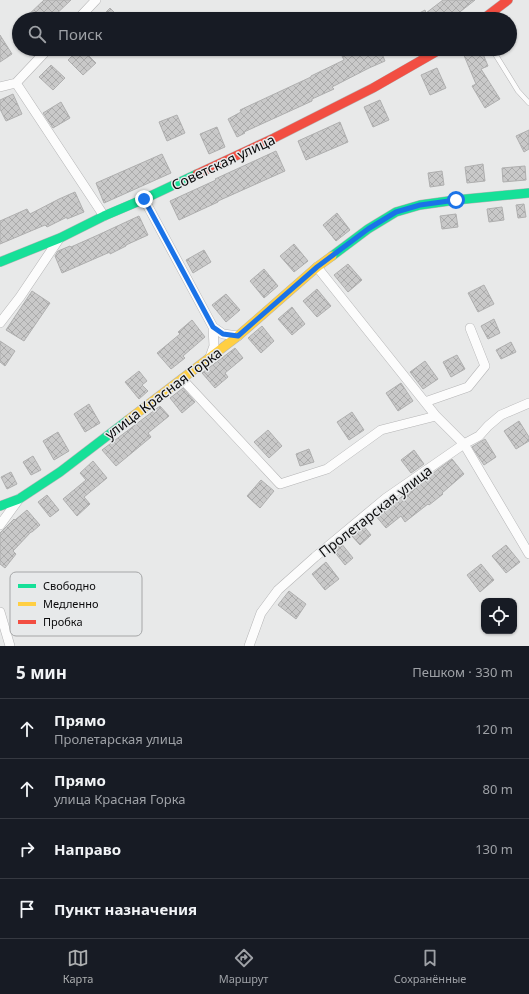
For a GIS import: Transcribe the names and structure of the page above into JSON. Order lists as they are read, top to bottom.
{
  "streets": {
    "street": ["Советская улица", "улица Красная Горка", "Пролетарская улица"]
  },
  "legend": ["Свободно", "Медленно", "Пробка"],
  "page": {
    "search": "Поиск",
    "heading": ["5 мин", "Пешком · 330 m"],
    "list": [
      ["Прямо", "Пролетарская улица", "120 m"],
      ["Прямо", "улица Красная Горка", "80 m"],
      ["Направо", "130 m"],
      "Пункт назначения"
    ],
    "nav": ["Карта", "Маршрут", "Сохранённые"]
  }
}
